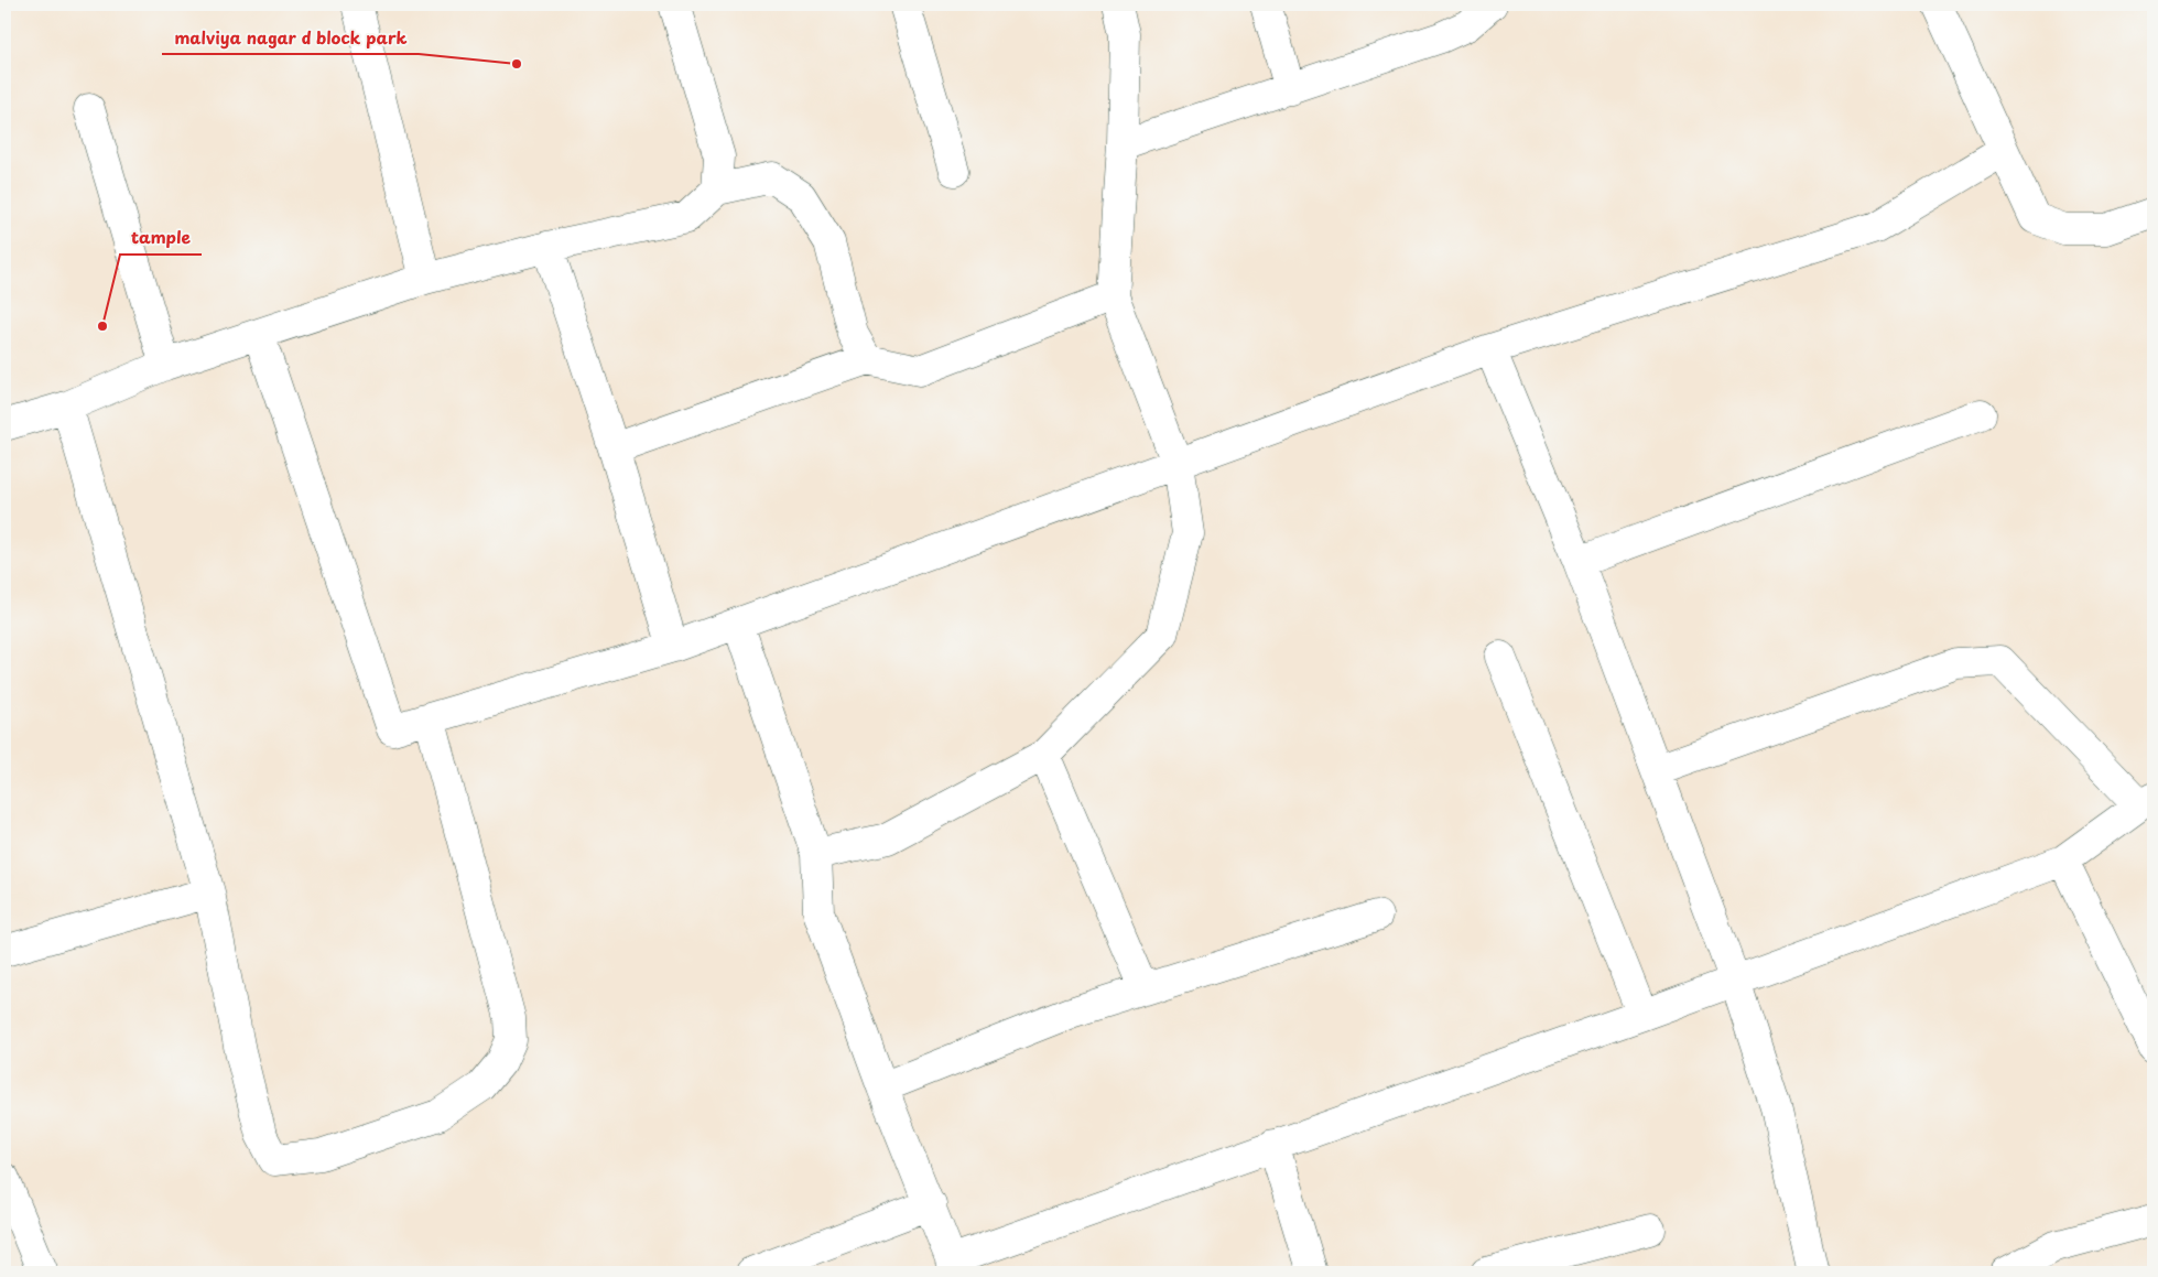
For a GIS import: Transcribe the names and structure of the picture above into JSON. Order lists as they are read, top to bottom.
{
  "places": ["malviya nagar d block park", "tample"]
}
